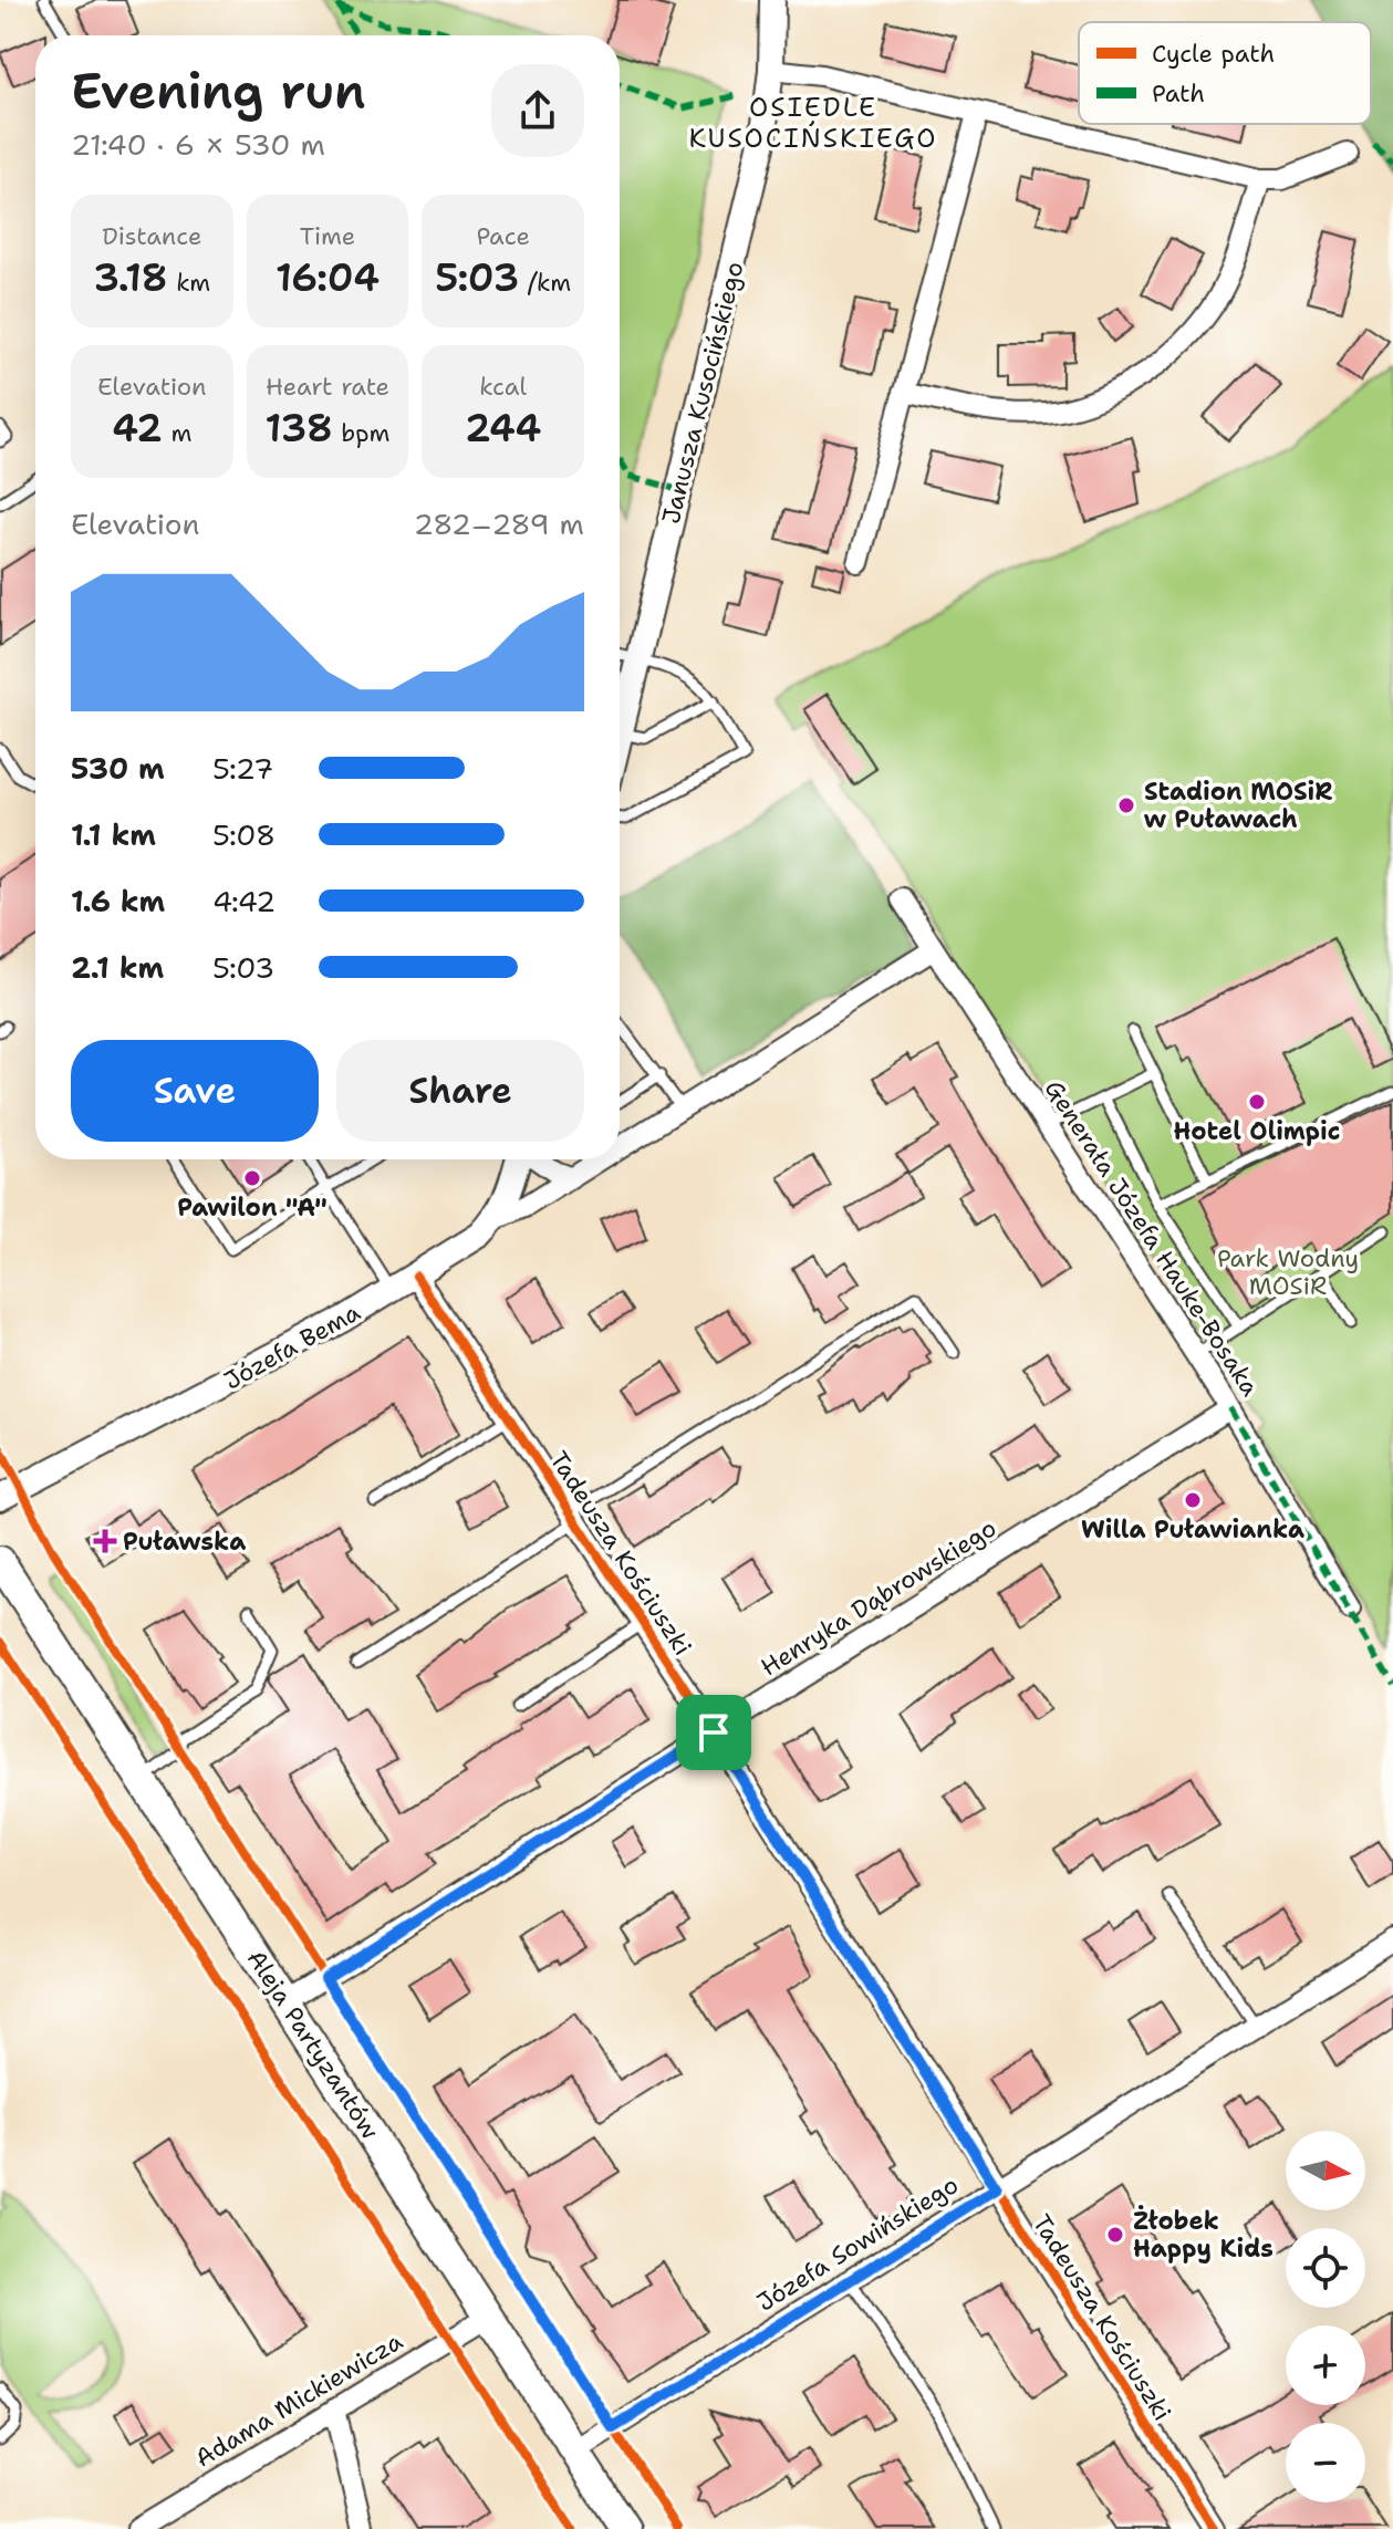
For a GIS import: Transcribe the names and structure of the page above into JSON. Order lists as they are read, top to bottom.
{
  "streets": {
    "main road": ["Aleja Partyzantów"],
    "street": [
      "Janusza Kusocińskiego",
      "Generała Józefa Hauke-Bosaka",
      "Józefa Bema",
      "Tadeusza Kościuszki",
      "Henryka Dąbrowskiego",
      "Józefa Sowińskiego",
      "Adama Mickiewicza"
    ]
  },
  "crossings": [
    ["Generała Józefa Hauke-Bosaka", "Józefa Bema"],
    ["Generała Józefa Hauke-Bosaka", "Henryka Dąbrowskiego"],
    ["Józefa Bema", "Tadeusza Kościuszki"],
    ["Tadeusza Kościuszki", "Henryka Dąbrowskiego"],
    ["Tadeusza Kościuszki", "Józefa Sowińskiego"],
    ["Henryka Dąbrowskiego", "Aleja Partyzantów"],
    ["Aleja Partyzantów", "Józefa Sowińskiego"],
    ["Aleja Partyzantów", "Adama Mickiewicza"]
  ],
  "districts": ["OSIEDLE KUSOCIŃSKIEGO"],
  "parks": ["Park Wodny MOSiR"],
  "places": {
    "other": [
      "Stadion MOSiR w Puławach",
      "Hotel Olimpic",
      "Pawilon \"A\"",
      "Willa Puławianka",
      "Żłobek Happy Kids"
    ],
    "health": ["Puławska"]
  },
  "legend": ["Cycle path", "Path"],
  "north": "right",
  "page": {
    "heading": ["Evening run", "21:40 · 6 × 530 m"],
    "stats": [
      ["Distance", "3.18 km"],
      ["Time", "16:04"],
      ["Pace", "5:03 /km"],
      ["Elevation", "42 m"],
      ["Heart rate", "138 bpm"],
      ["kcal", "244"]
    ],
    "chart": ["Elevation", "282–289 m"],
    "list": [
      {
        "name": "530 m",
        "note": "5:27"
      },
      {
        "name": "1.1 km",
        "note": "5:08"
      },
      {
        "name": "1.6 km",
        "note": "4:42"
      },
      {
        "name": "2.1 km",
        "note": "5:03"
      }
    ],
    "buttons": ["Save", "Share"],
    "map_buttons": ["+", "−"]
  }
}
